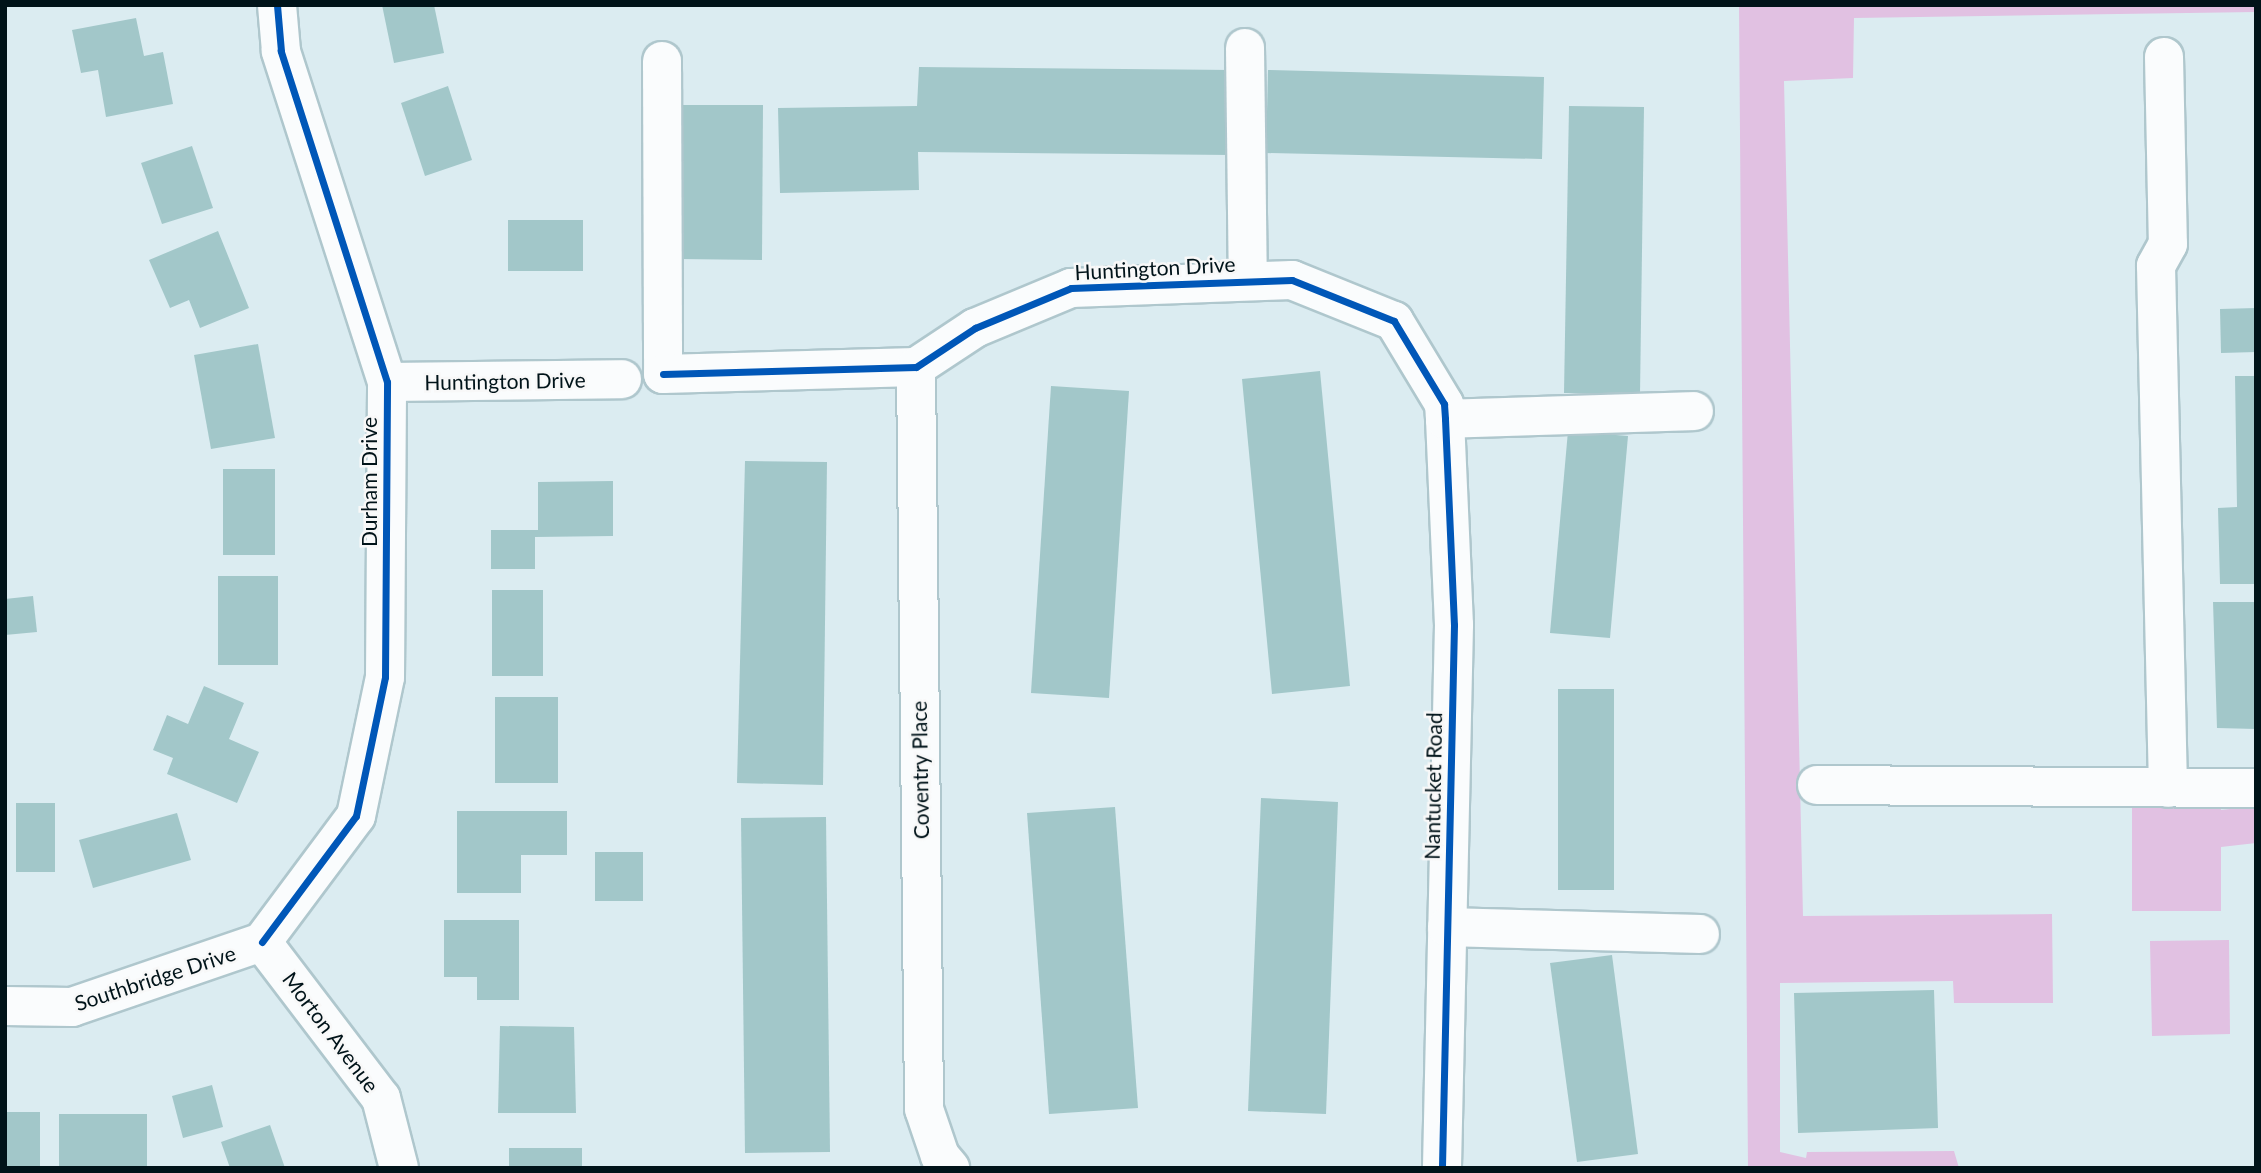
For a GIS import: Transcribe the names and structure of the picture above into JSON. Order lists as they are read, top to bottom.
{
  "streets": {
    "street": [
      "Huntington Drive",
      "Durham Drive",
      "Coventry Place",
      "Nantucket Road",
      "Southbridge Drive",
      "Morton Avenue"
    ]
  },
  "crossings": [
    ["Huntington Drive", "Durham Drive"],
    ["Huntington Drive", "Coventry Place"],
    ["Huntington Drive", "Nantucket Road"],
    ["Durham Drive", "Southbridge Drive"],
    ["Durham Drive", "Morton Avenue"],
    ["Southbridge Drive", "Morton Avenue"]
  ]
}
